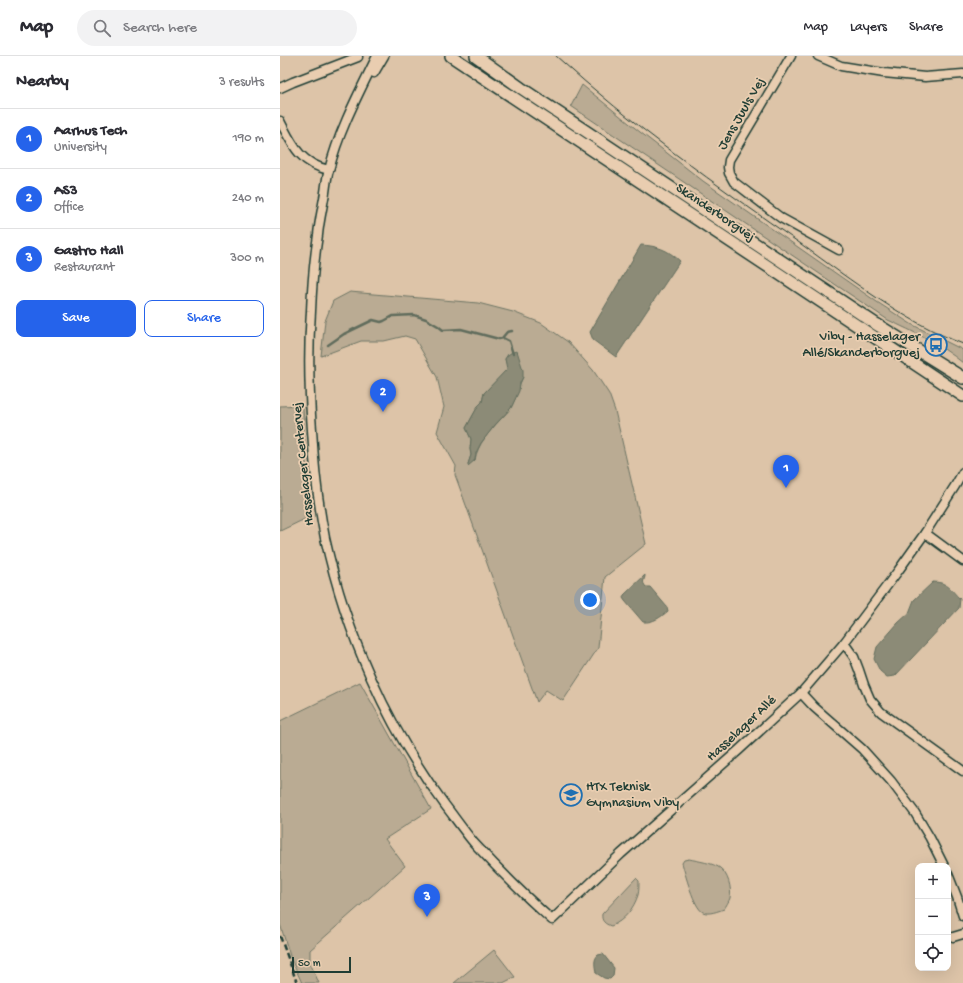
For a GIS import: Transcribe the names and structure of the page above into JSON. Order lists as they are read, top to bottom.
{
  "streets": {
    "main road": ["Skanderborgvej"],
    "street": ["Jens Juuls Vej", "Hasselager Centervej", "Hasselager Allé"]
  },
  "crossings": [
    ["Hasselager Centervej", "Hasselager Allé"]
  ],
  "places": {
    "bus stop": ["Viby - Hasselager Allé/Skanderborgvej"],
    "school or university": ["HTX Teknisk Gymnasium Viby"]
  },
  "scale_bar": "50 m",
  "page": {
    "header": "Map",
    "search": "Search here",
    "nav": ["Map", "Layers", "Share"],
    "heading": ["Nearby", "3 results"],
    "list": [
      {
        "mark": "1",
        "name": "Aarhus Tech",
        "note": "University",
        "value": "190 m"
      },
      {
        "mark": "2",
        "name": "AS3",
        "note": "Office",
        "value": "240 m"
      },
      {
        "mark": "3",
        "name": "Gastro Hall",
        "note": "Restaurant",
        "value": "300 m"
      }
    ],
    "buttons": ["Save", "Share"],
    "pins": ["2", "1", "3"],
    "map_buttons": ["+", "−"],
    "scale": "50 m"
  }
}
